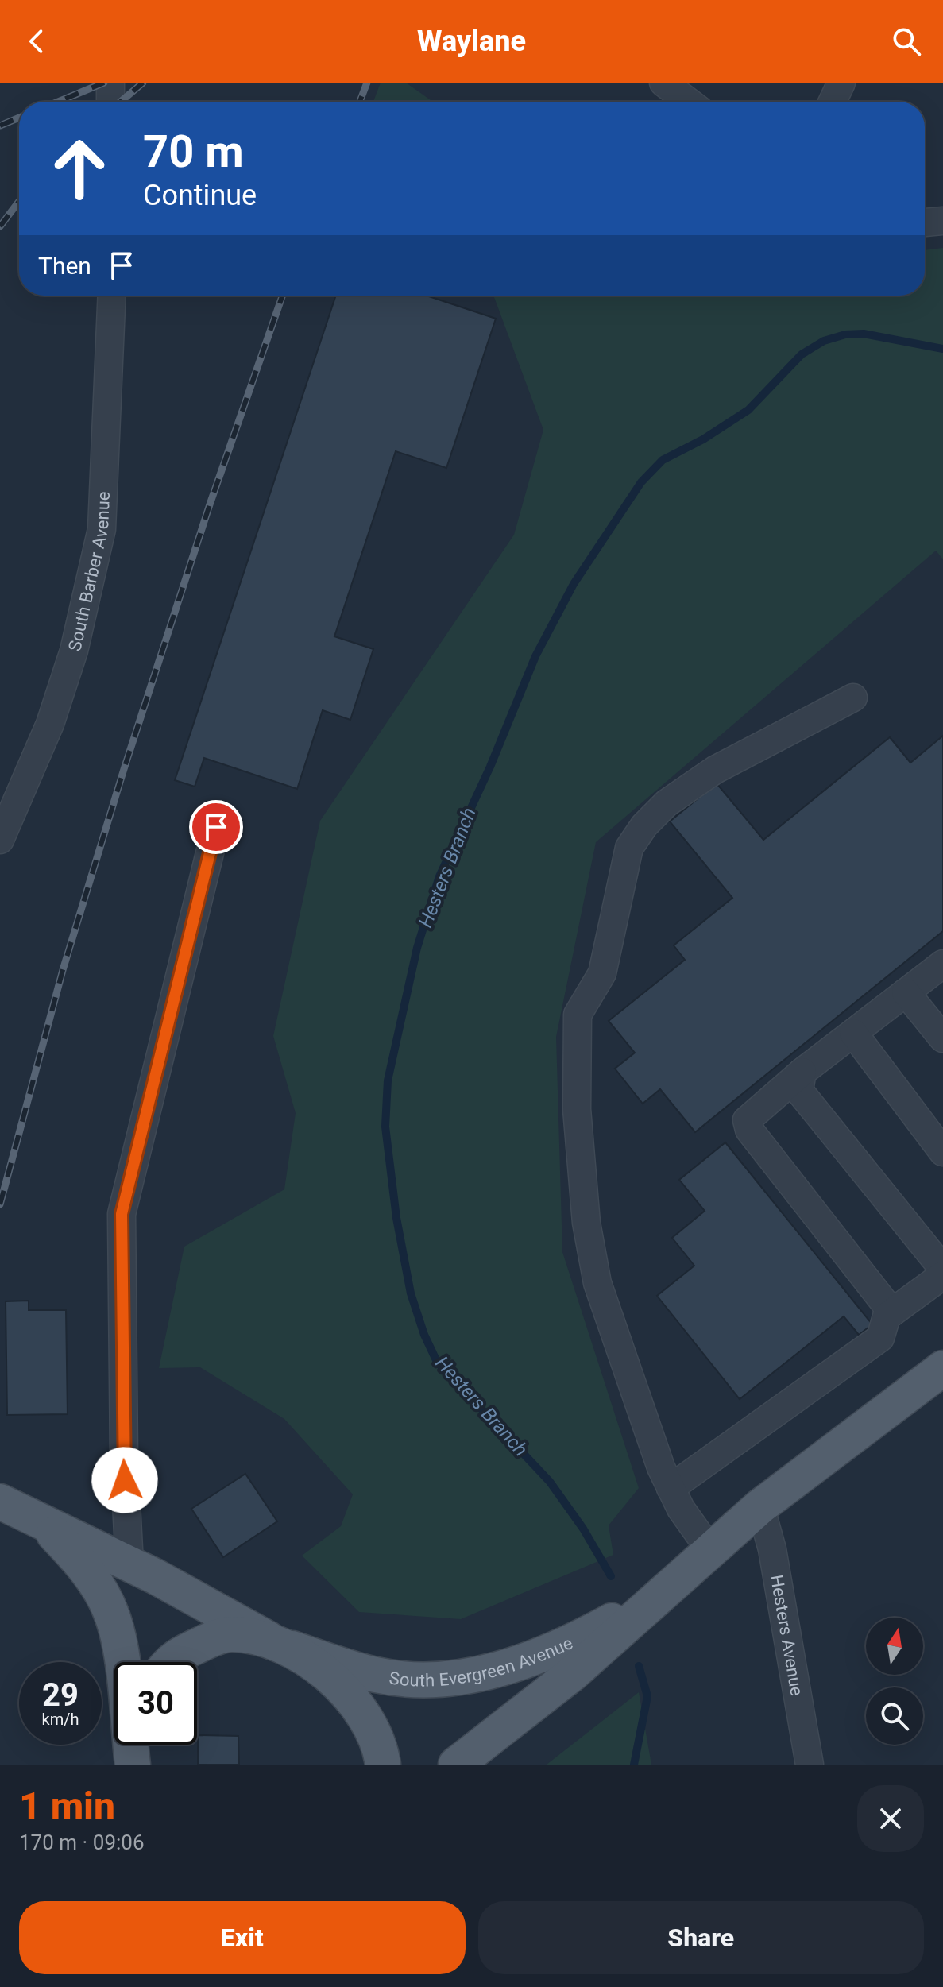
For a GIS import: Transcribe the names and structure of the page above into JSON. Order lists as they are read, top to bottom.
{
  "streets": {
    "main road": ["South Evergreen Avenue"],
    "street": ["South Barber Avenue", "Hesters Avenue"]
  },
  "crossings": [
    ["Hesters Avenue", "South Evergreen Avenue"]
  ],
  "water": ["Hesters Branch"],
  "north": "top",
  "page": {
    "header": "Waylane",
    "turn": ["70 m", "Continue"],
    "then": "Then",
    "speed": "29 km/h",
    "limit": "30",
    "heading": ["1 min", "170 m · 09:06"],
    "buttons": ["Exit", "Share"]
  }
}
